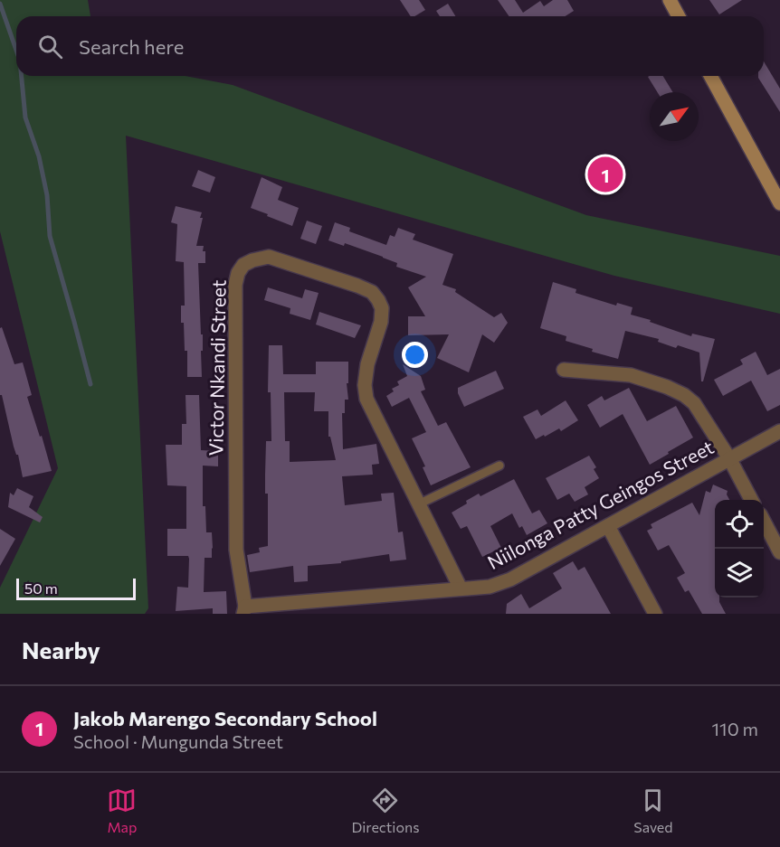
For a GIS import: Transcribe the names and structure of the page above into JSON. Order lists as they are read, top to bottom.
{
  "streets": {
    "street": ["Victor Nkandi Street", "Niilonga Patty Geingos Street"]
  },
  "crossings": [
    ["Victor Nkandi Street", "Niilonga Patty Geingos Street"]
  ],
  "scale_bar": "50 m",
  "north": "top right",
  "page": {
    "search": "Search here",
    "pins": "1",
    "scale": "50 m",
    "heading": "Nearby",
    "list": [
      {
        "mark": "1",
        "name": "Jakob Marengo Secondary School",
        "note": "School · Mungunda Street",
        "value": "110 m"
      }
    ],
    "nav": ["Map", "Directions", "Saved"]
  }
}
